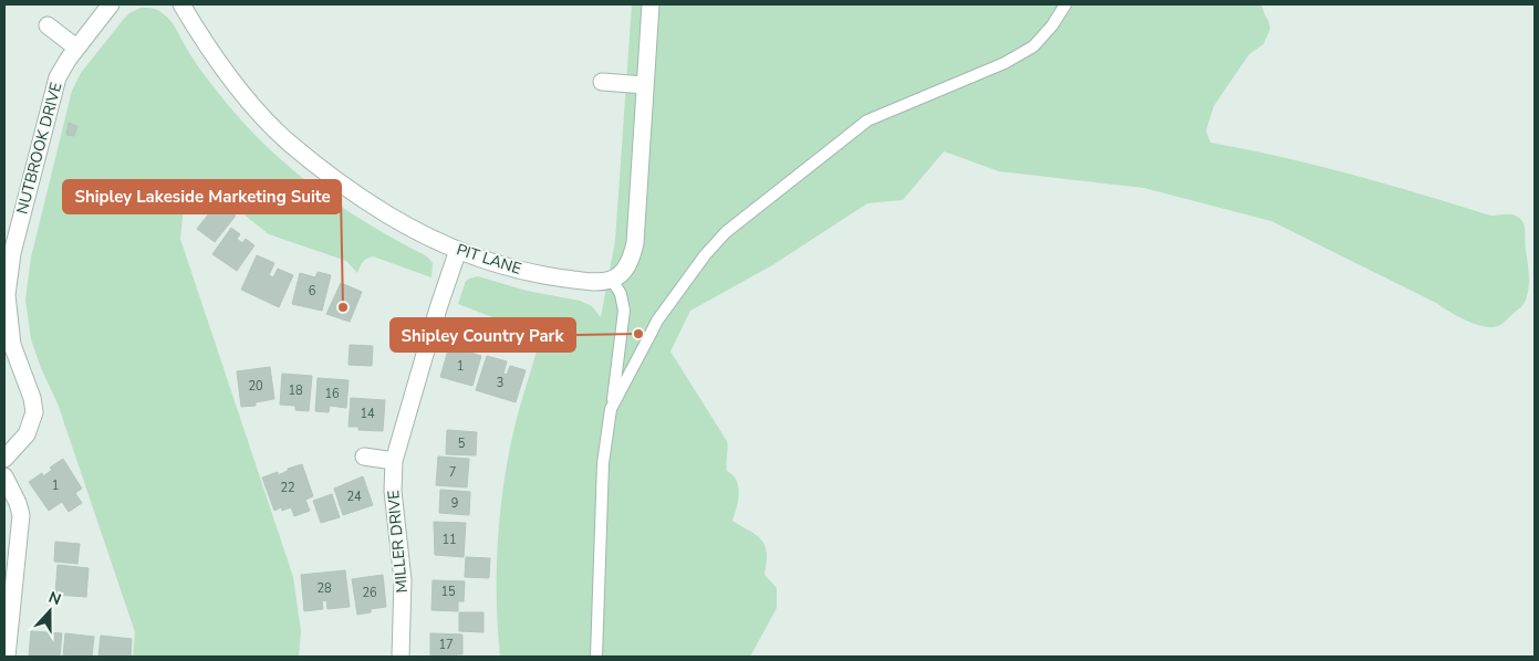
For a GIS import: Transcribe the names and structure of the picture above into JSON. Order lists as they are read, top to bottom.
{
  "streets": {
    "street": ["NUTBROOK DRIVE", "PIT LANE", "MILLER DRIVE"]
  },
  "crossings": [
    ["PIT LANE", "MILLER DRIVE"]
  ],
  "places": ["Shipley Lakeside Marketing Suite", "Shipley Country Park"],
  "house_numbers": [
    "6",
    "1",
    "3",
    "20",
    "18",
    "16",
    "14",
    "5",
    "7",
    "1",
    "22",
    "24",
    "9",
    "11",
    "28",
    "15",
    "26",
    "17"
  ],
  "north": "top"
}
